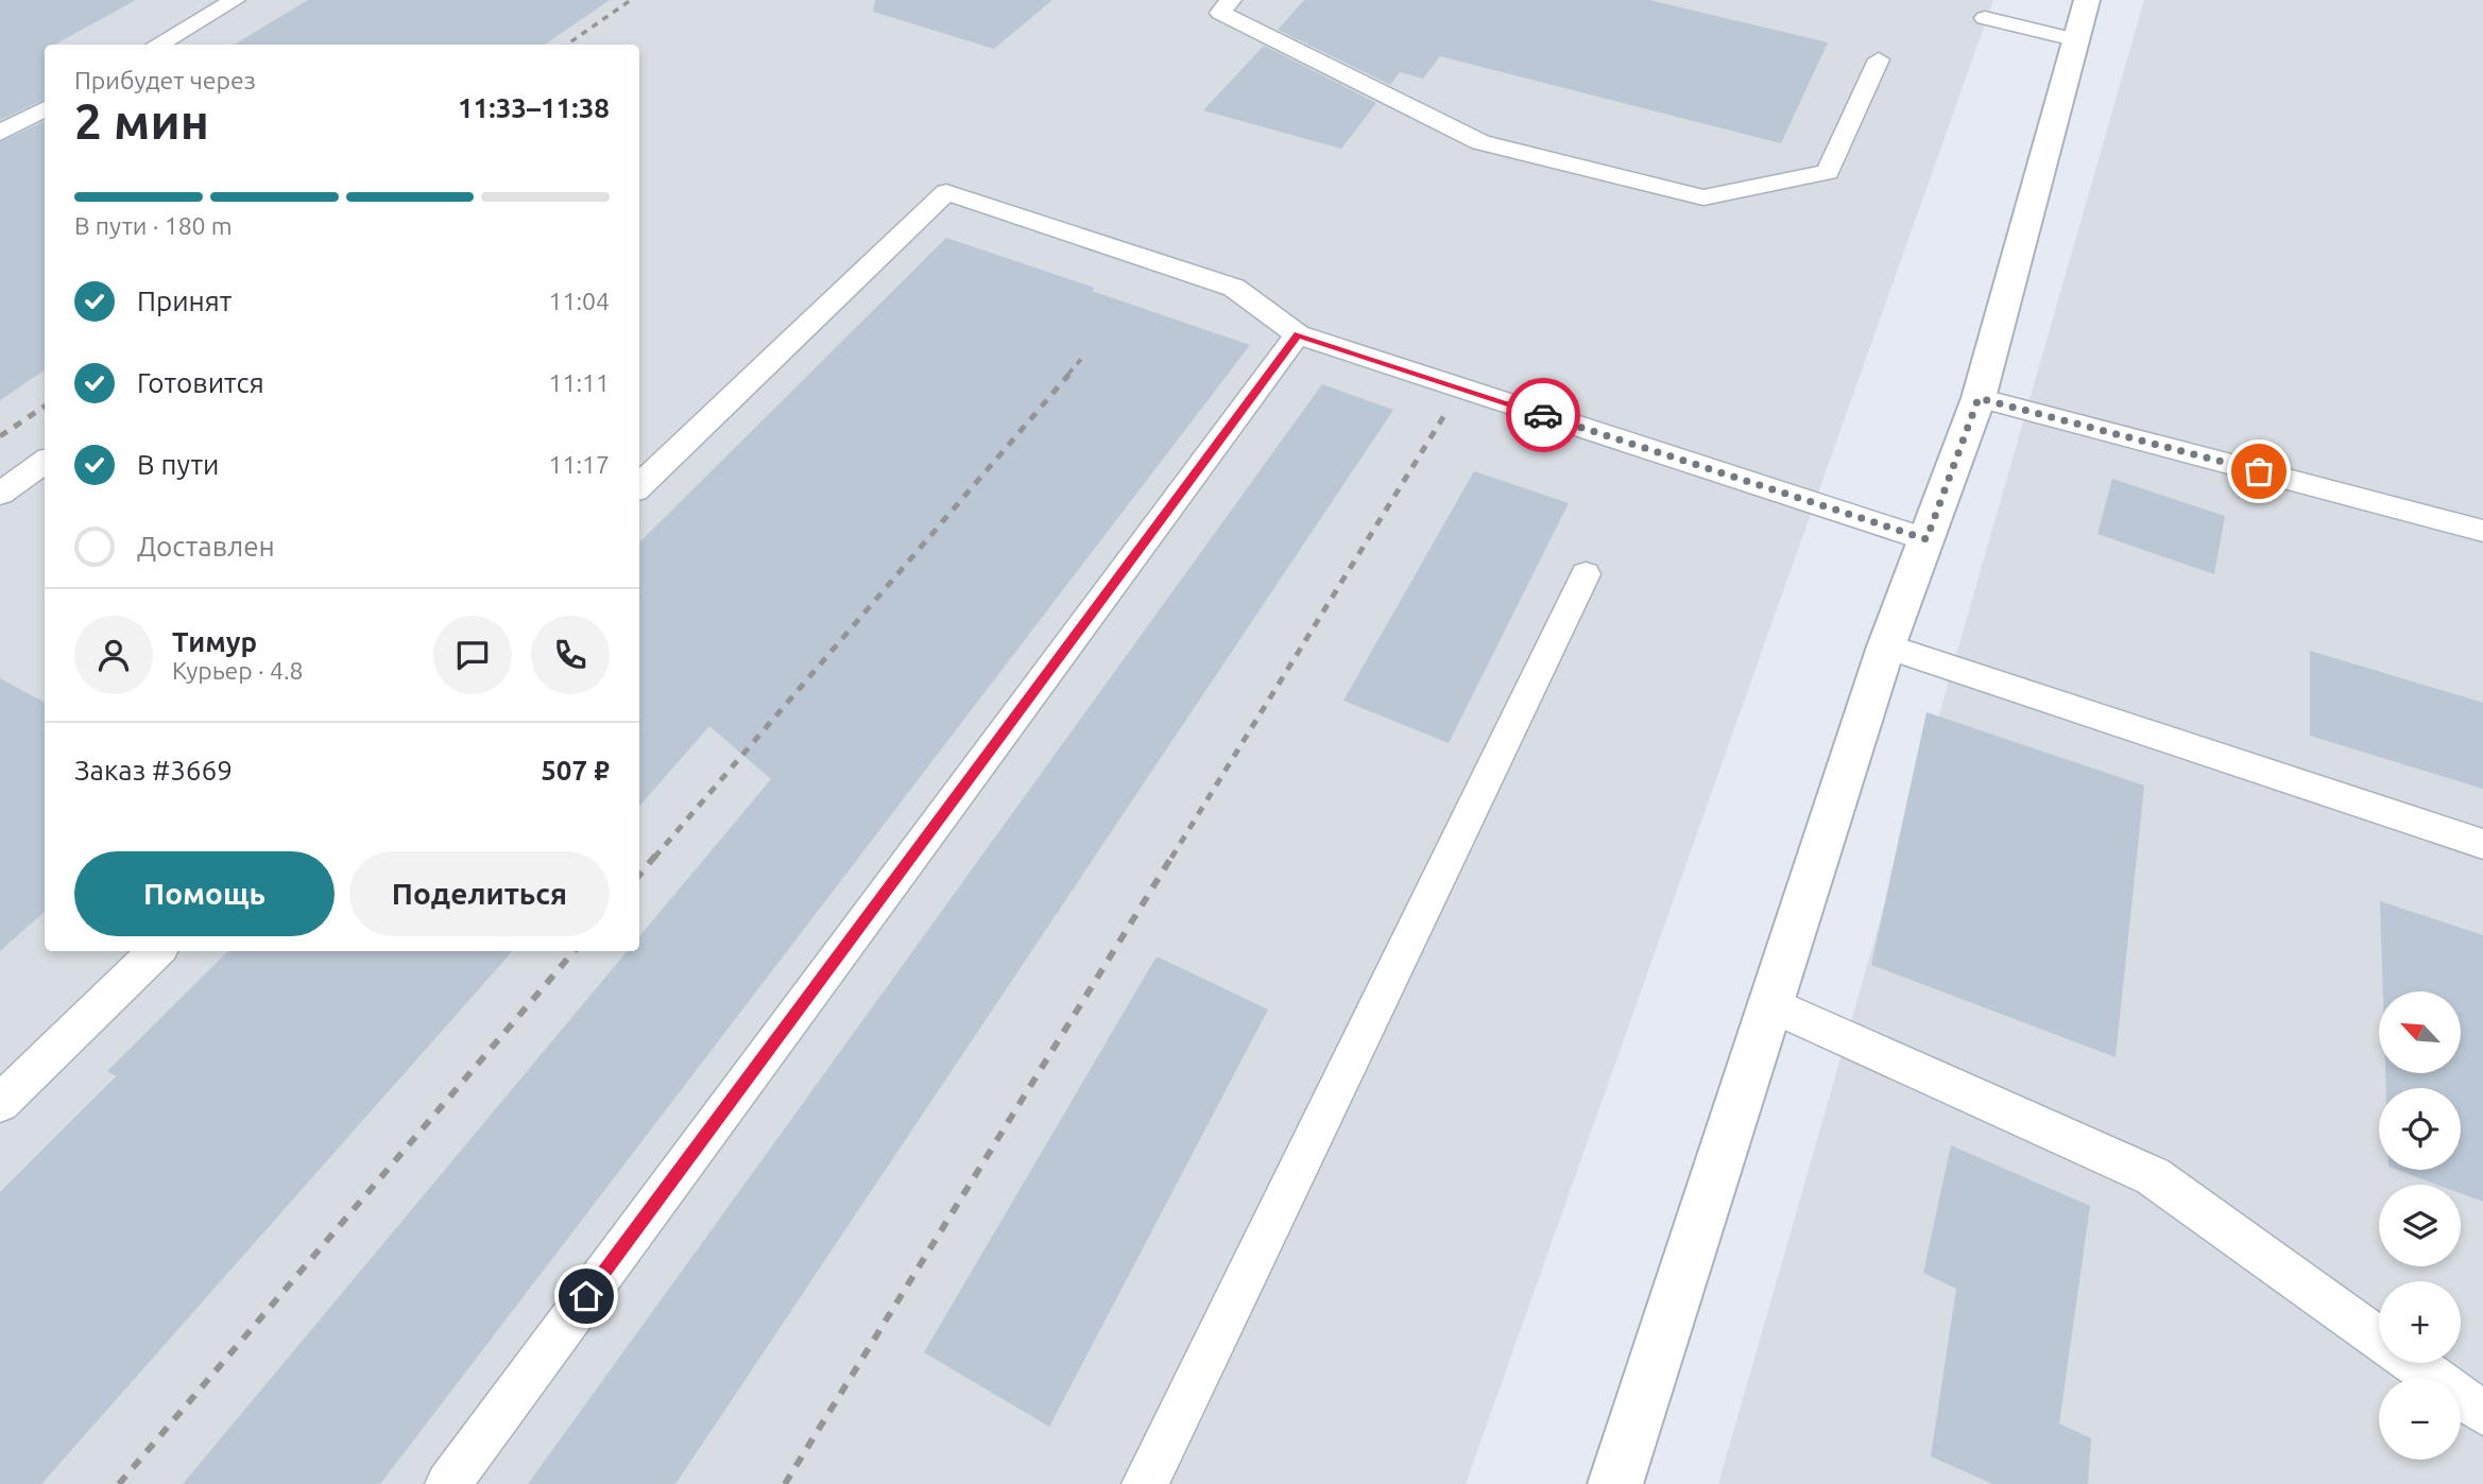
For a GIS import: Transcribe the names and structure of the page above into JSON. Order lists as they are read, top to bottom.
{
  "north": "top left",
  "page": {
    "heading": ["2 мин", "Прибудет через", "11:33–11:38"],
    "panel": [
      "Тимур",
      "Курьер · 4.8",
      "Заказ #3669",
      "507 ₽"
    ],
    "bar": "В пути · 180 m",
    "list": [
      ["Принят", "11:04"],
      ["Готовится", "11:11"],
      ["В пути", "11:17"],
      "Доставлен"
    ],
    "buttons": ["Помощь", "Поделиться"],
    "map_buttons": ["+", "−"]
  }
}
